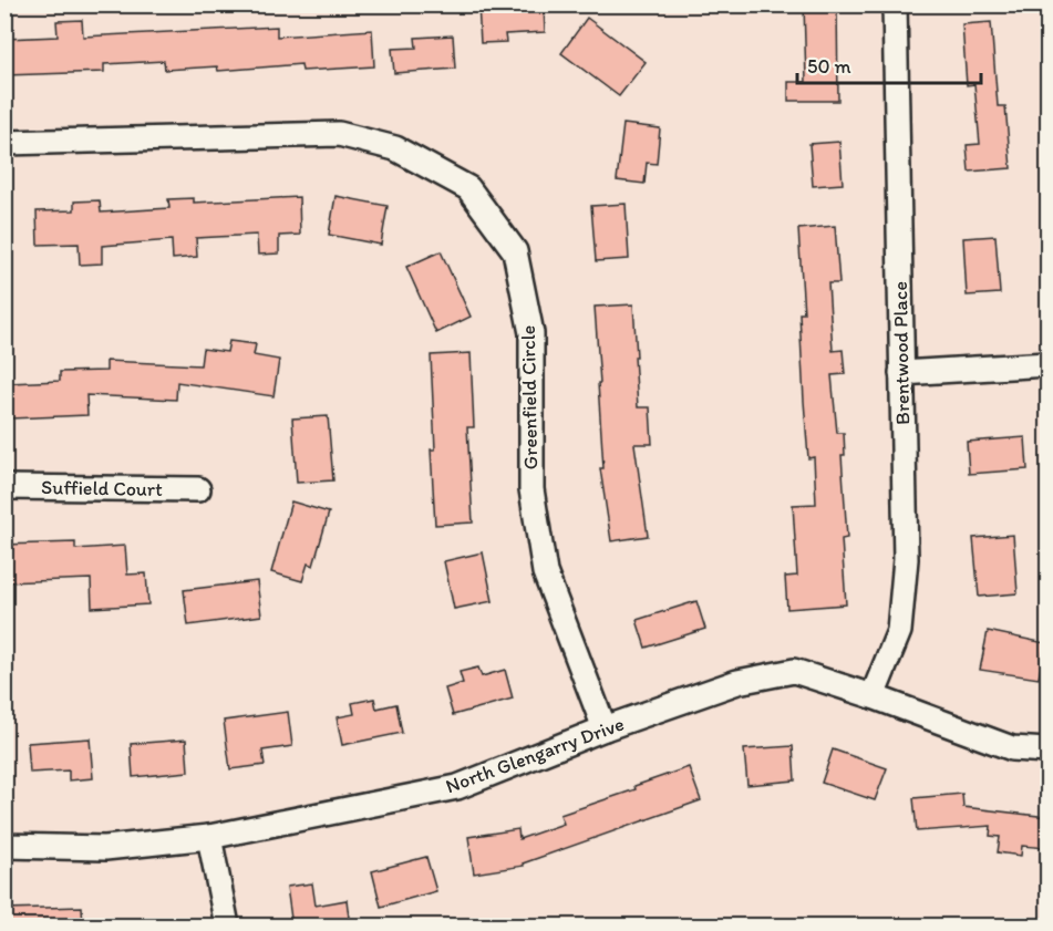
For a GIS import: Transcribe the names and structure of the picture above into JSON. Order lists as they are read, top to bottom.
{
  "streets": {
    "street": [
      "Brentwood Place",
      "Greenfield Circle",
      "Suffield Court",
      "North Glengarry Drive"
    ]
  },
  "crossings": [
    ["Brentwood Place", "North Glengarry Drive"],
    ["Greenfield Circle", "North Glengarry Drive"]
  ],
  "scale_bar": "50 m"
}
